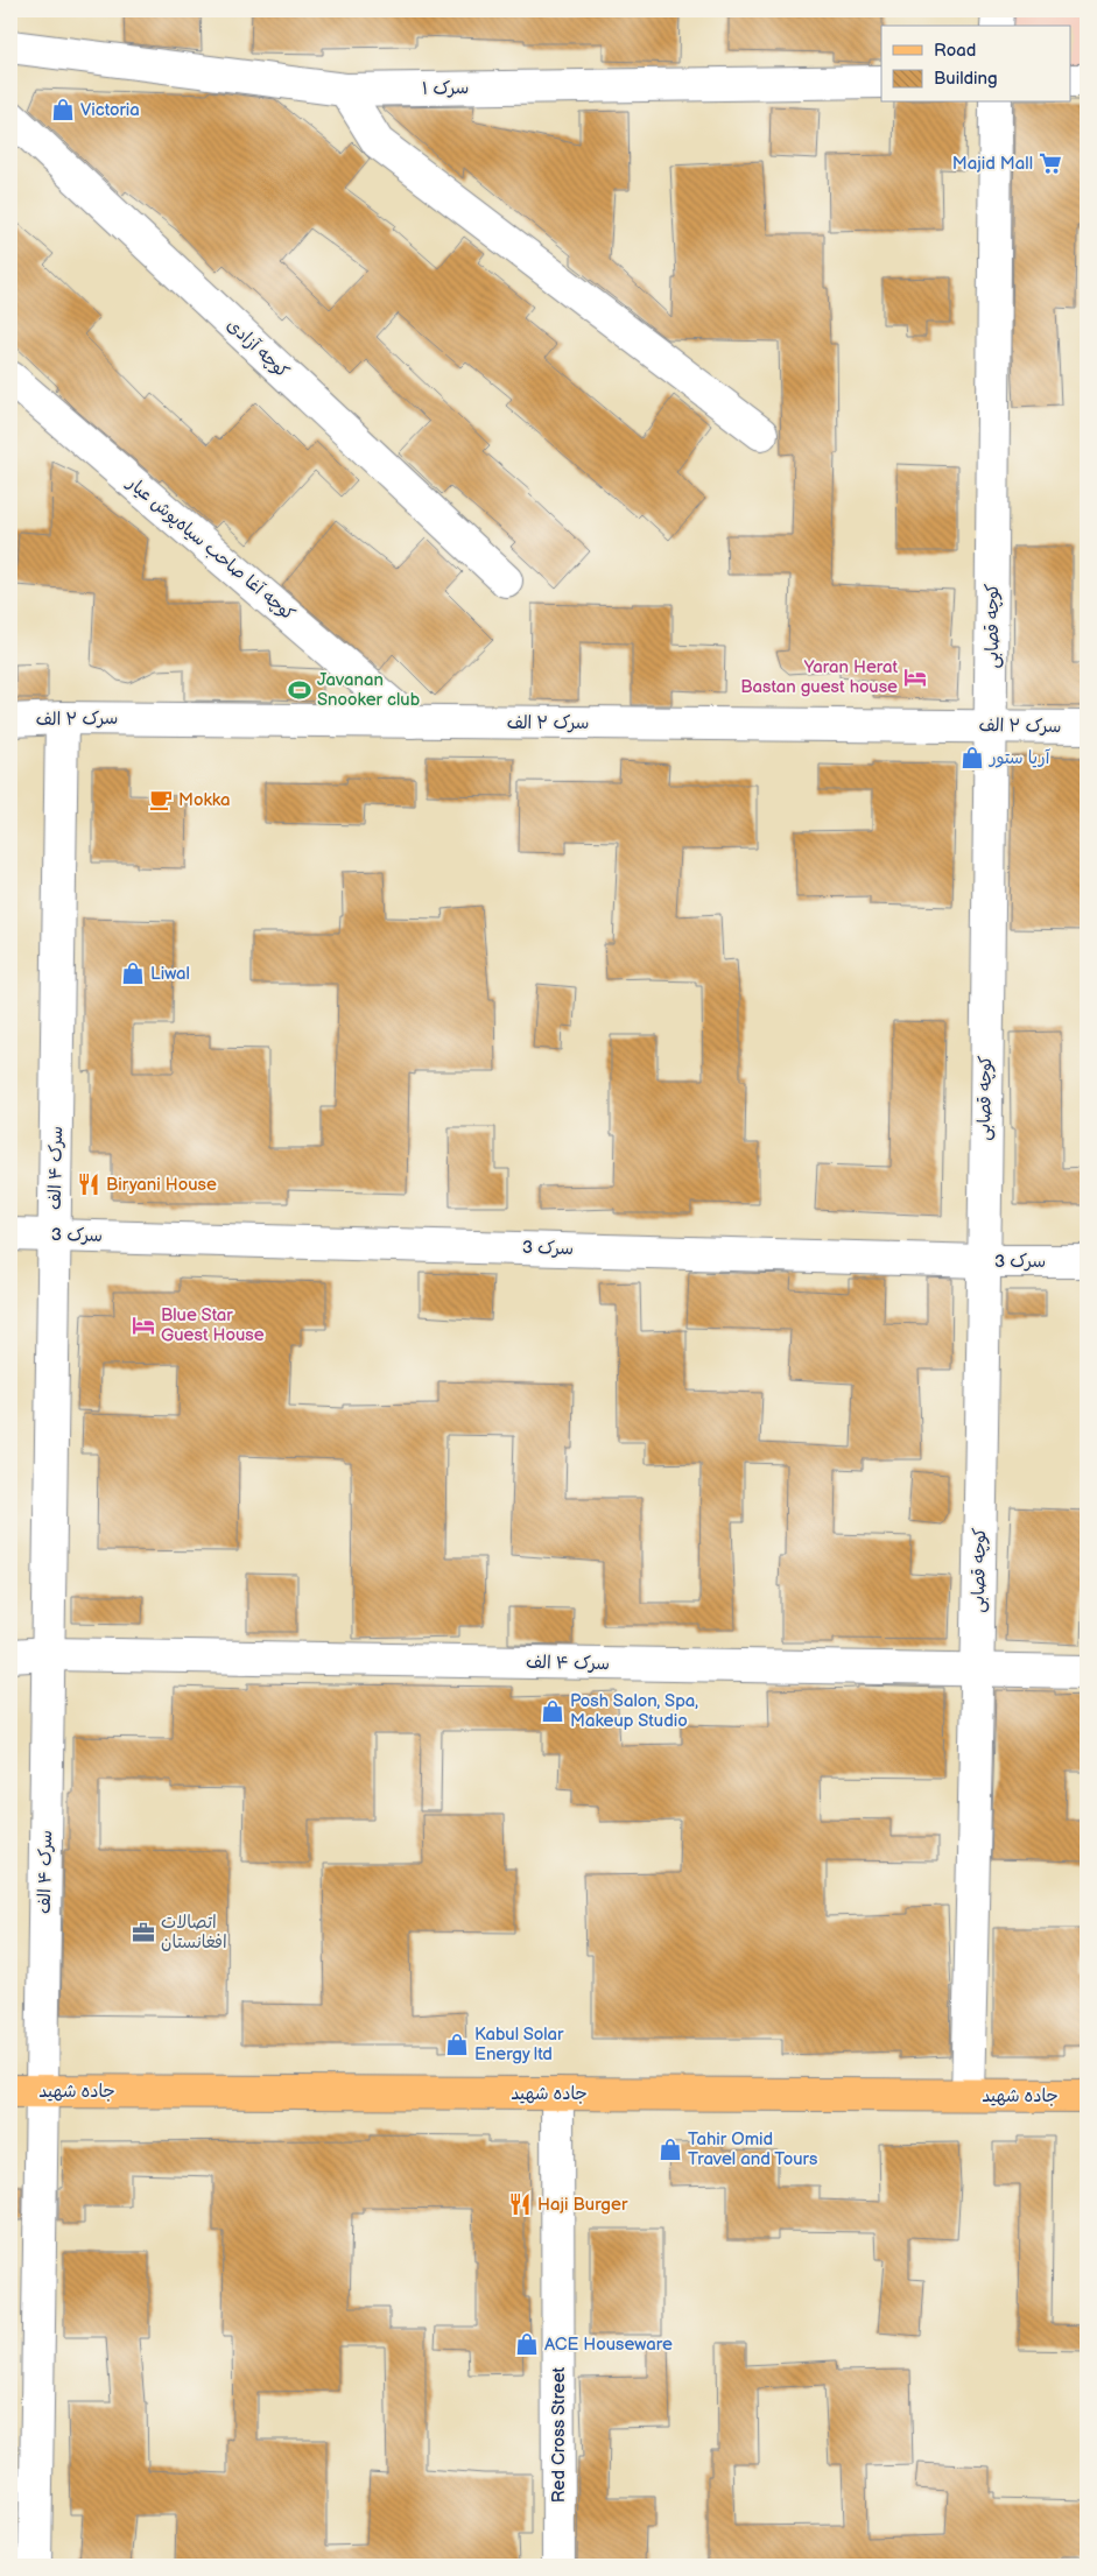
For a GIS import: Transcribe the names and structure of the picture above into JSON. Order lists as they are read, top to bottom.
{
  "streets": {
    "main road": ["جاده شهید"],
    "street": [
      "سرک ۱",
      "کوچه آزادی",
      "کوچه آغا صاحب سیاه‌پوش عیار",
      "کوچه قصابی",
      "سرک ۲ الف",
      "سرک ۴ الف",
      "سرک 3",
      "Red Cross Street"
    ]
  },
  "crossings": [
    ["کوچه آغا صاحب سیاه‌پوش عیار", "سرک ۲ الف"],
    ["کوچه قصابی", "سرک ۲ الف"],
    ["کوچه قصابی", "سرک ۴ الف"],
    ["کوچه قصابی", "سرک 3"],
    ["کوچه قصابی", "جاده شهید"],
    ["سرک ۲ الف", "سرک ۴ الف"],
    ["سرک ۴ الف", "سرک 3"],
    ["سرک ۴ الف", "جاده شهید"],
    ["جاده شهید", "Red Cross Street"]
  ],
  "places": {
    "shop": [
      "Victoria",
      "آریا ستور",
      "Liwal",
      "Posh Salon, Spa, Makeup Studio",
      "Kabul Solar Energy ltd",
      "Tahir Omid Travel and Tours",
      "ACE Houseware"
    ],
    "supermarket": ["Majid Mall"],
    "hotel": ["Yaran Herat Bastan guest house", "Blue Star Guest House"],
    "sports": ["Javanan Snooker club"],
    "cafe": ["Mokka"],
    "restaurant": ["Biryani House", "Haji Burger"],
    "office": ["اتصالات افغانستان"]
  },
  "legend": ["Road", "Building"]
}
